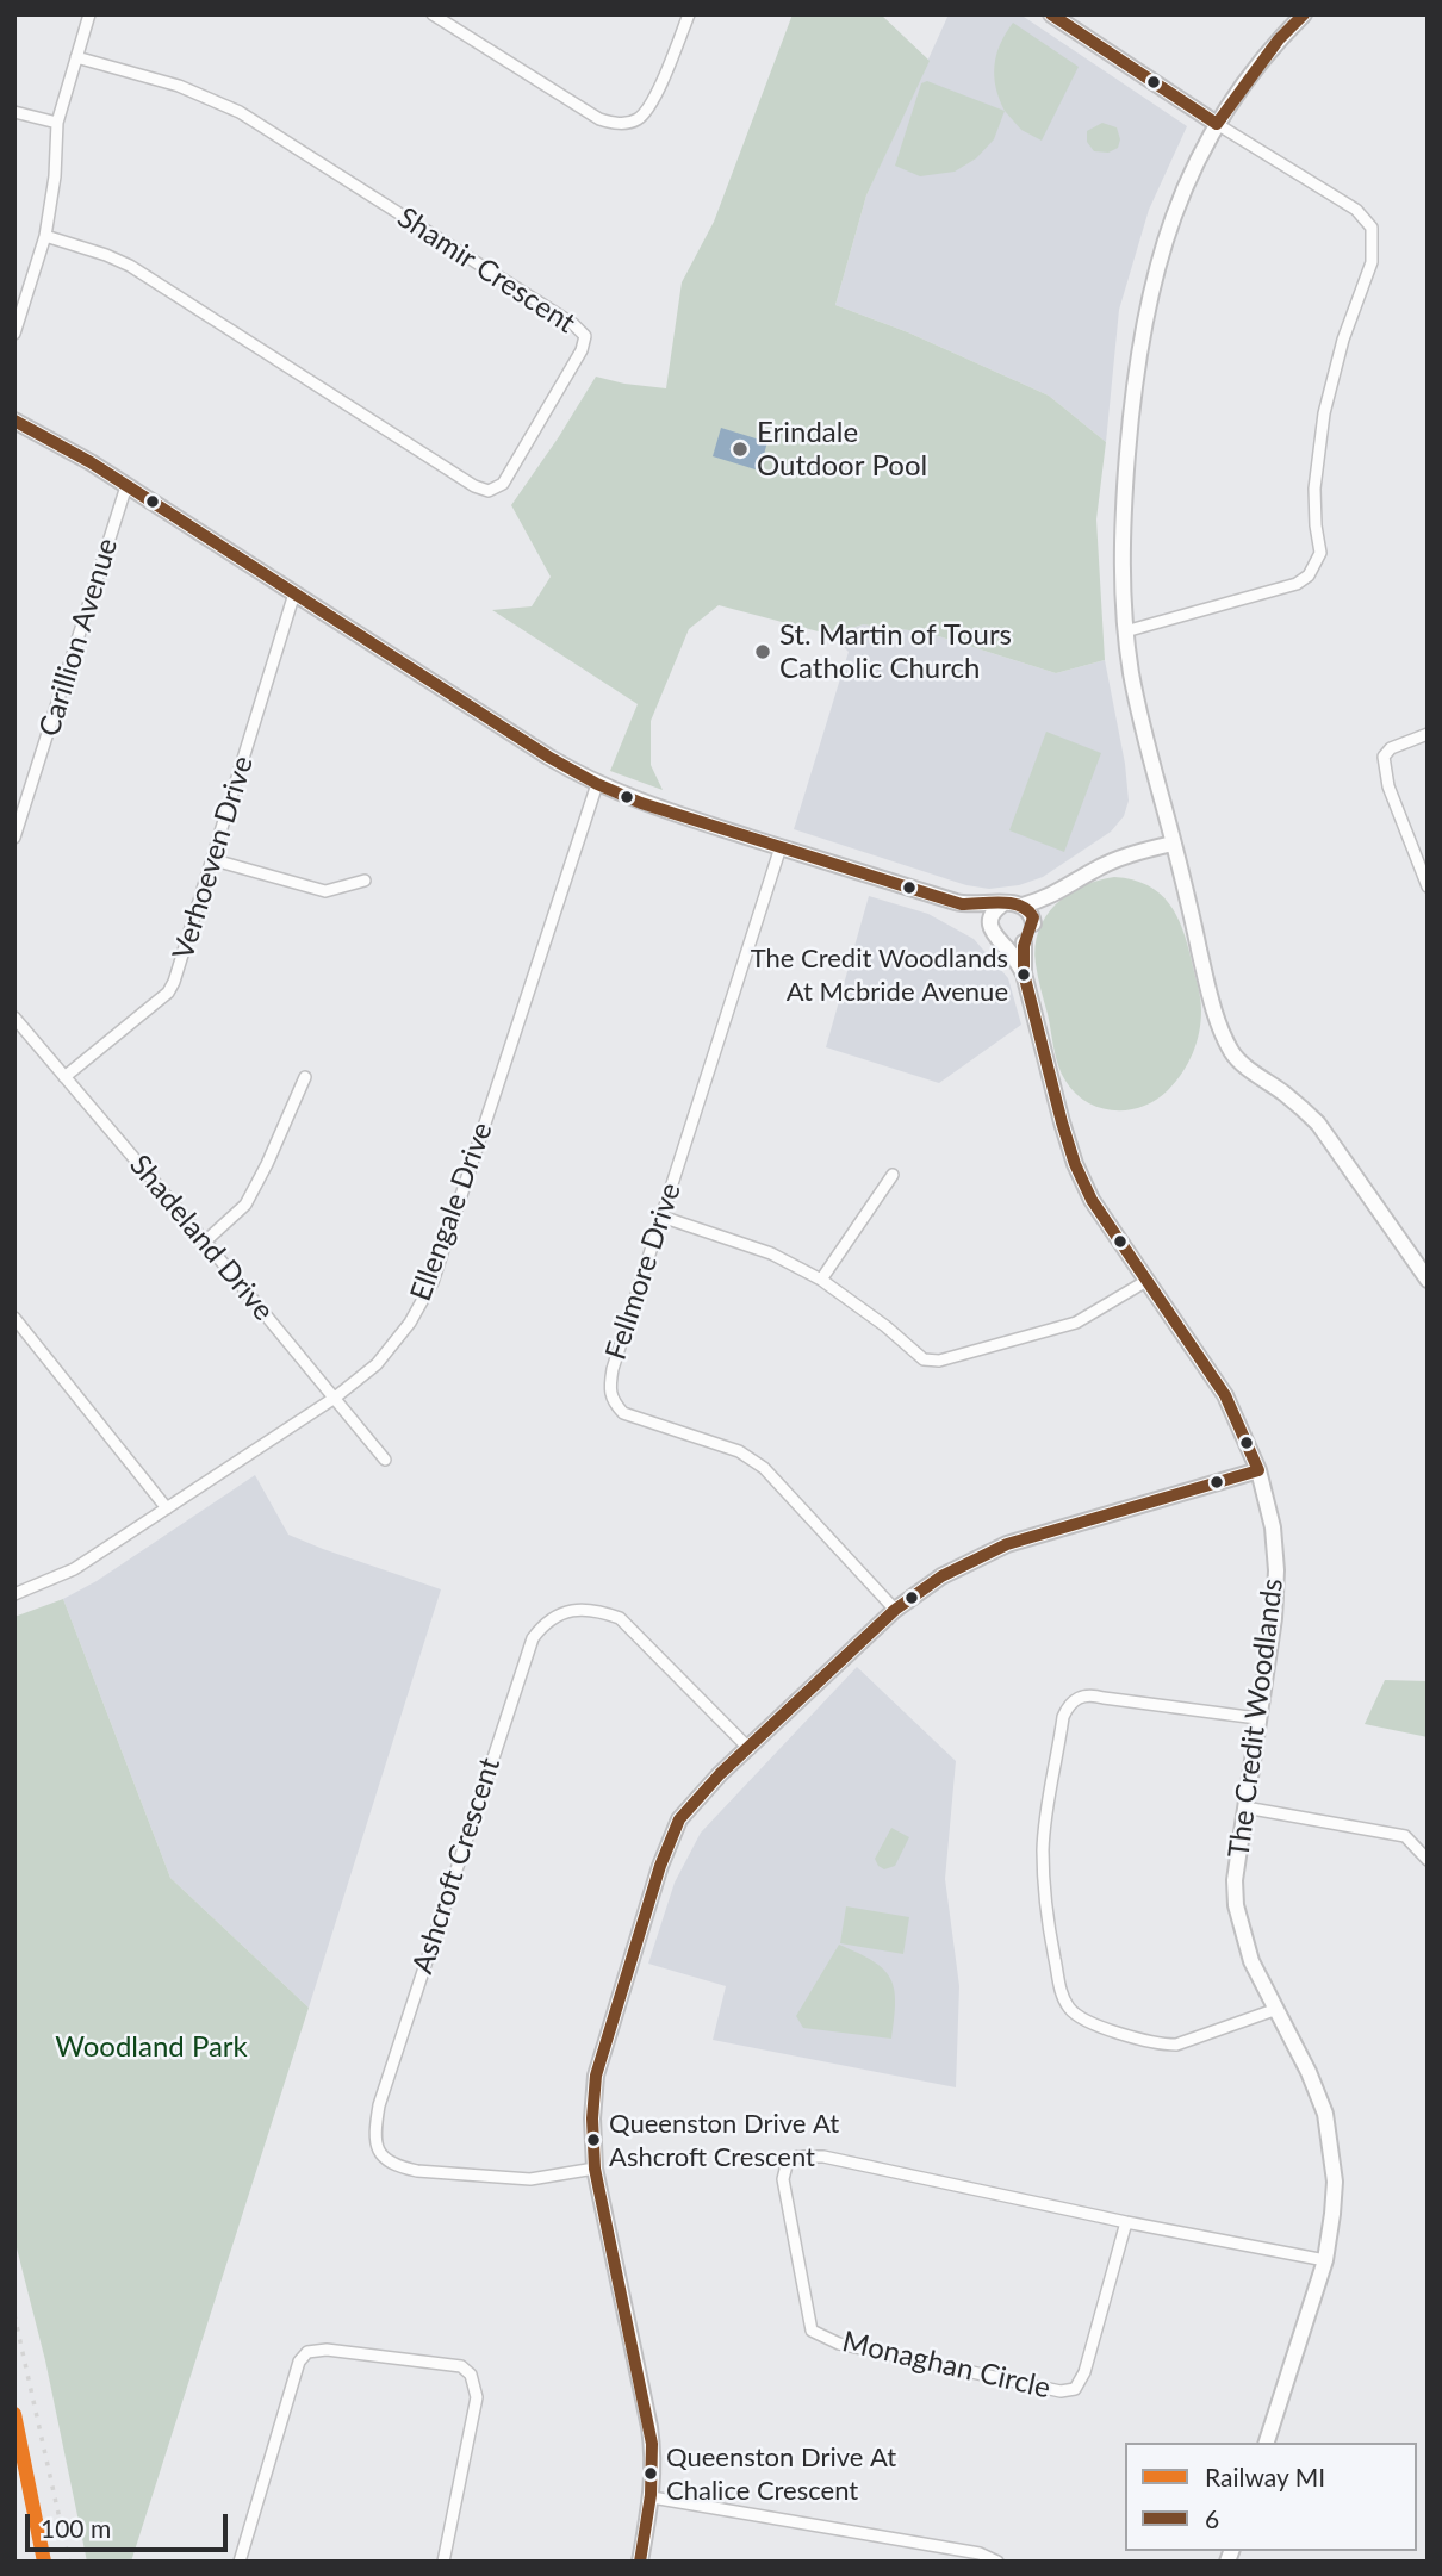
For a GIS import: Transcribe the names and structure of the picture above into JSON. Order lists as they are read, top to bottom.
{
  "streets": {
    "street": [
      "Shamir Crescent",
      "Carillion Avenue",
      "Verhoeven Drive",
      "Ellengale Drive",
      "Shadeland Drive",
      "Fellmore Drive",
      "The Credit Woodlands",
      "Ashcroft Crescent",
      "Monaghan Circle"
    ]
  },
  "crossings": [
    ["Verhoeven Drive", "Shadeland Drive"],
    ["Ellengale Drive", "Shadeland Drive"],
    ["The Credit Woodlands", "Monaghan Circle"]
  ],
  "parks": ["Woodland Park"],
  "places": [
    "Erindale Outdoor Pool",
    "St. Martin of Tours Catholic Church",
    "The Credit Woodlands At Mcbride Avenue",
    "Queenston Drive At Ashcroft Crescent",
    "Queenston Drive At Chalice Crescent"
  ],
  "lines": ["transit line 6", "rail line MI"],
  "legend": ["Railway MI", "6"],
  "scale_bar": "100 m"
}
